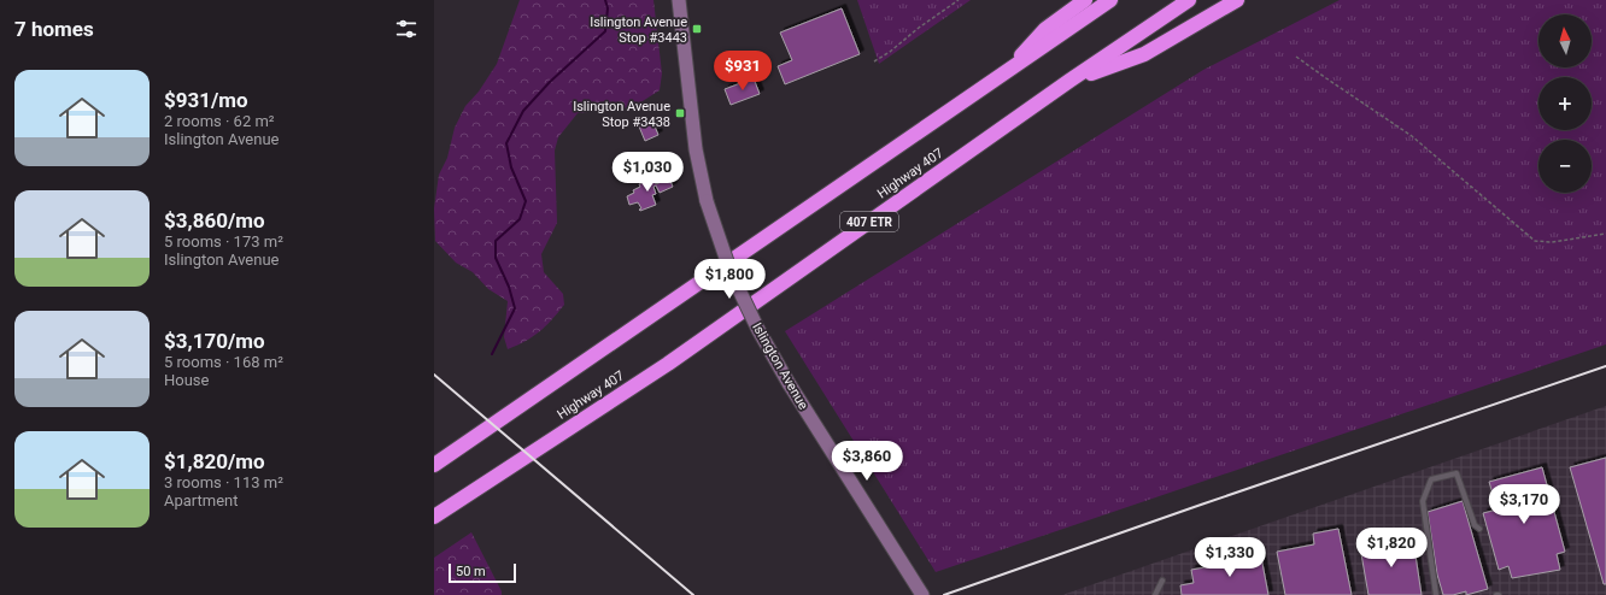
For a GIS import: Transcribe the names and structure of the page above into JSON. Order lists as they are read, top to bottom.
{
  "streets": {
    "highway": ["Highway 407", "407 ETR"],
    "main road": ["Islington Avenue"]
  },
  "places": {
    "transit": ["Islington Avenue Stop #3443", "Islington Avenue Stop #3438"]
  },
  "scale_bar": "50 m",
  "north": "top",
  "page": {
    "heading": "7 homes",
    "map_buttons": ["+", "−"],
    "price": [
      "$931",
      "$1,030",
      "$1,800",
      "$3,860",
      "$3,170",
      "$1,820",
      "$1,330"
    ],
    "list": [
      {
        "name": "$931/mo",
        "note": "2 rooms · 62 m² · Islington Avenue"
      },
      {
        "name": "$3,860/mo",
        "note": "5 rooms · 173 m² · Islington Avenue"
      },
      {
        "name": "$3,170/mo",
        "note": "5 rooms · 168 m² · House"
      },
      {
        "name": "$1,820/mo",
        "note": "3 rooms · 113 m² · Apartment"
      }
    ],
    "scale": "50 m"
  }
}
